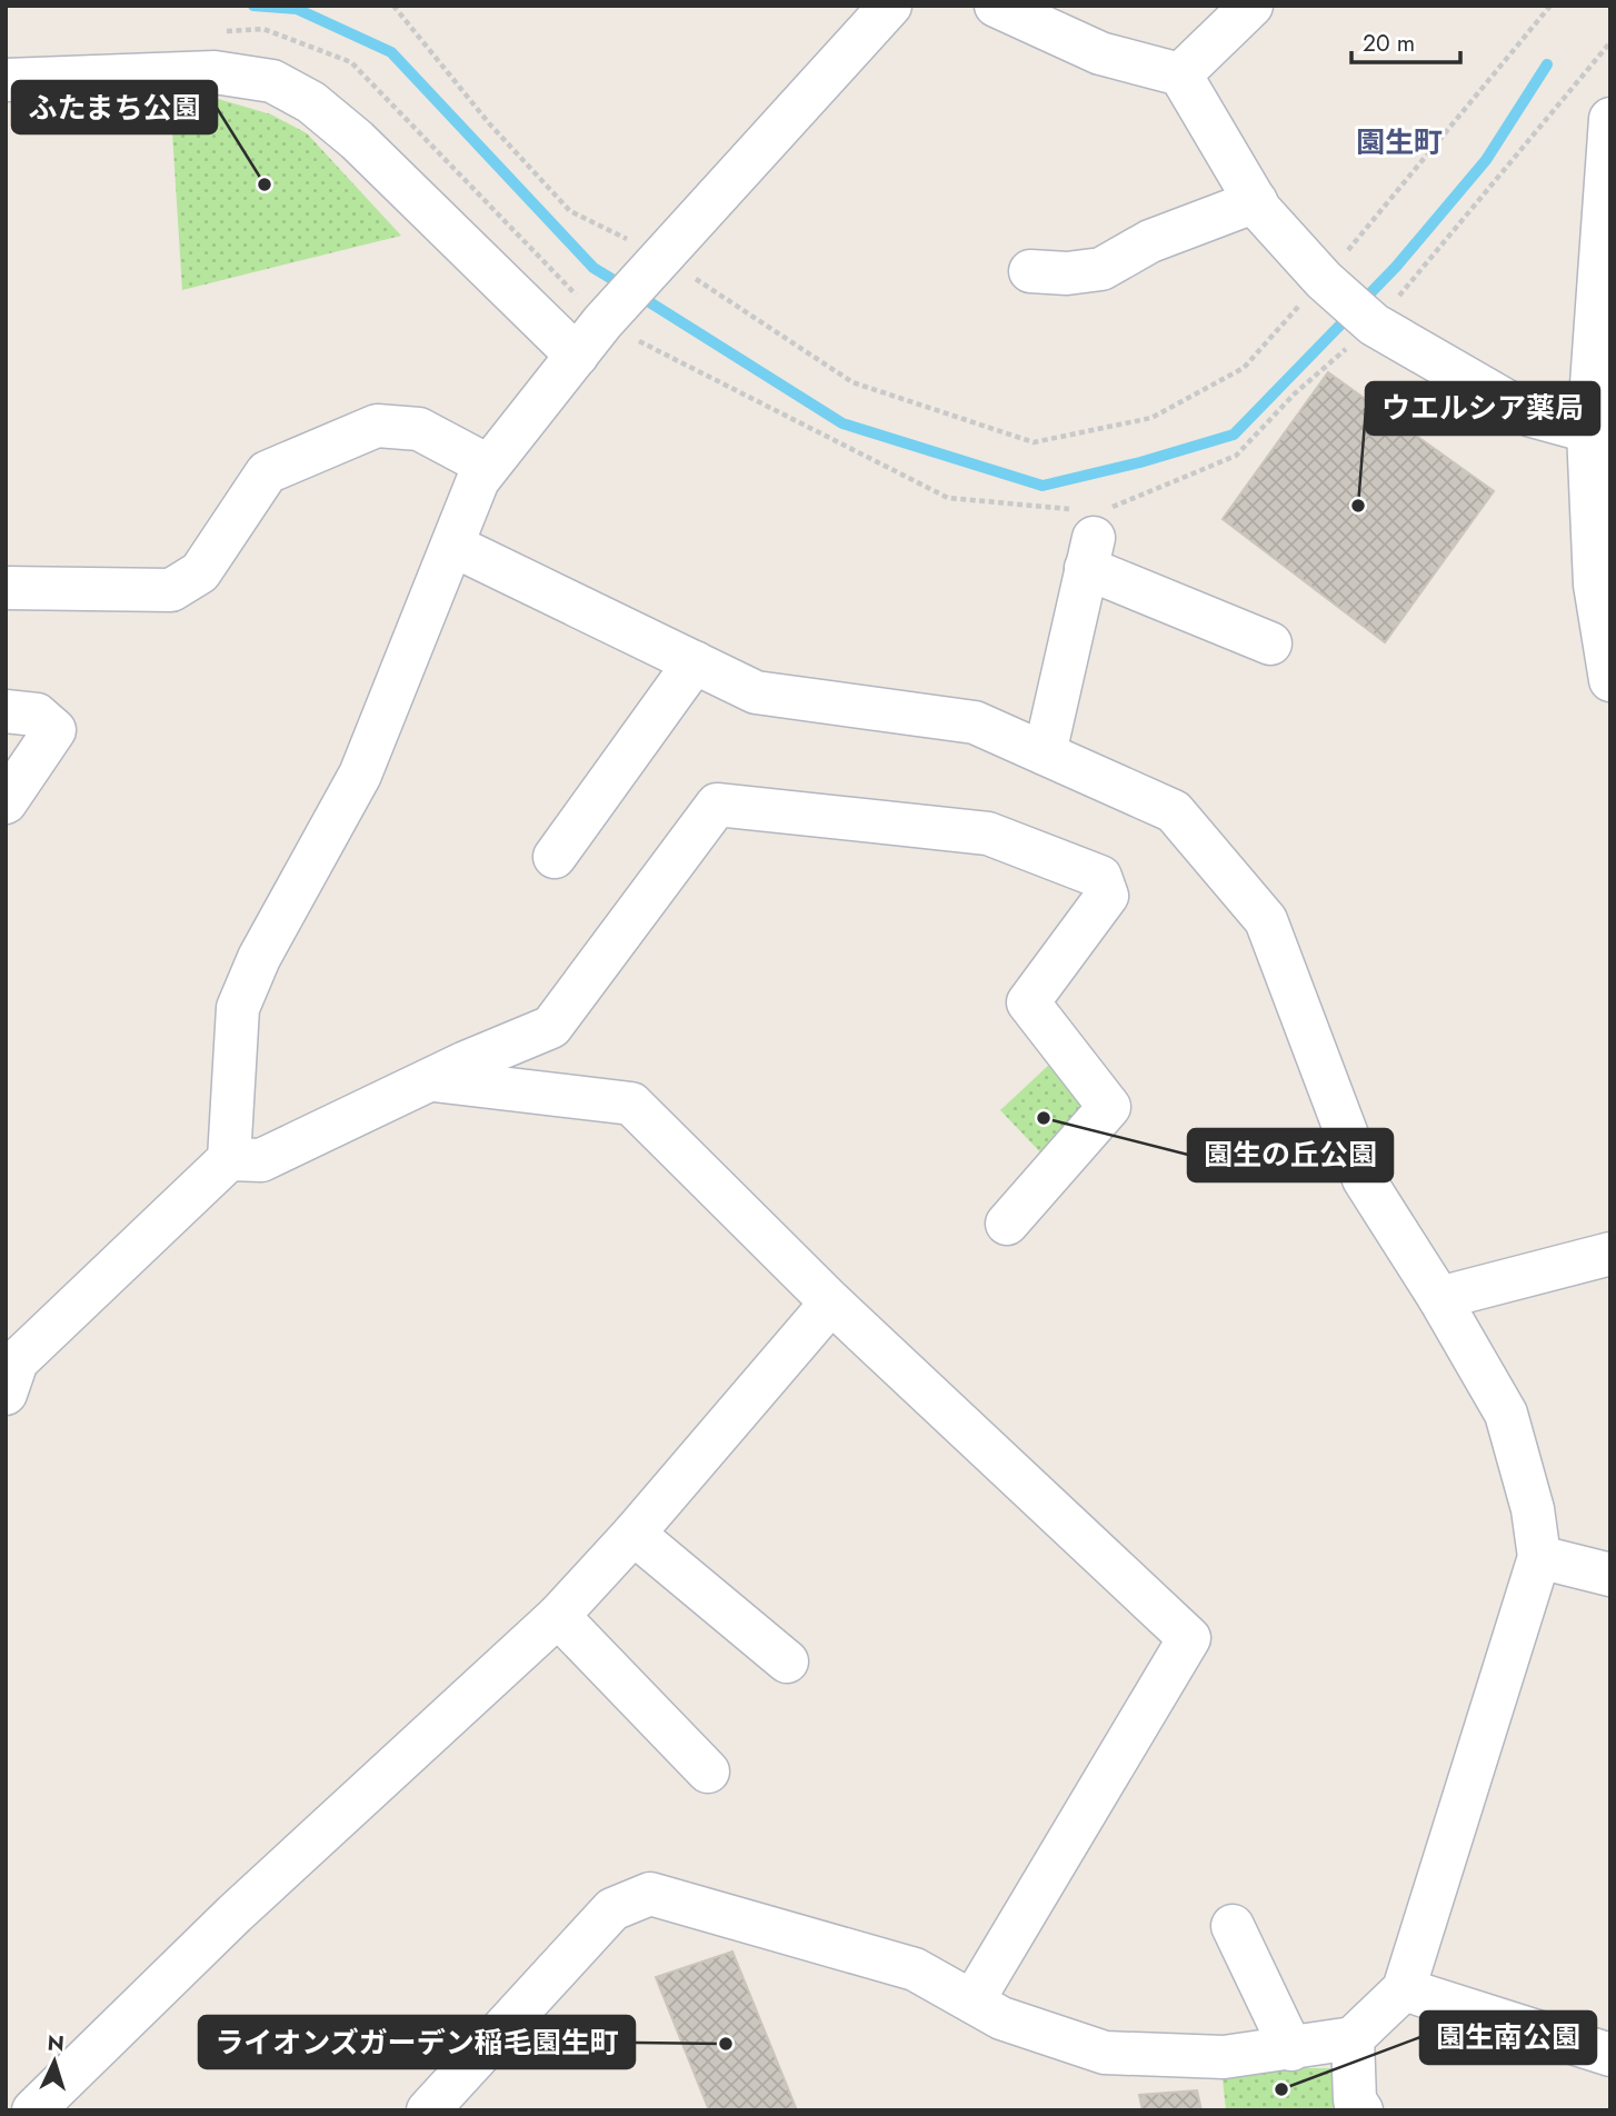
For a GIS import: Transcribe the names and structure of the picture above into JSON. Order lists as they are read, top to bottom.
{
  "districts": ["園生町"],
  "places": [
    "ふたまち公園",
    "ウエルシア薬局",
    "園生の丘公園",
    "ライオンズガーデン稲毛園生町",
    "園生南公園"
  ],
  "scale_bar": "20 m",
  "north": "top"
}
